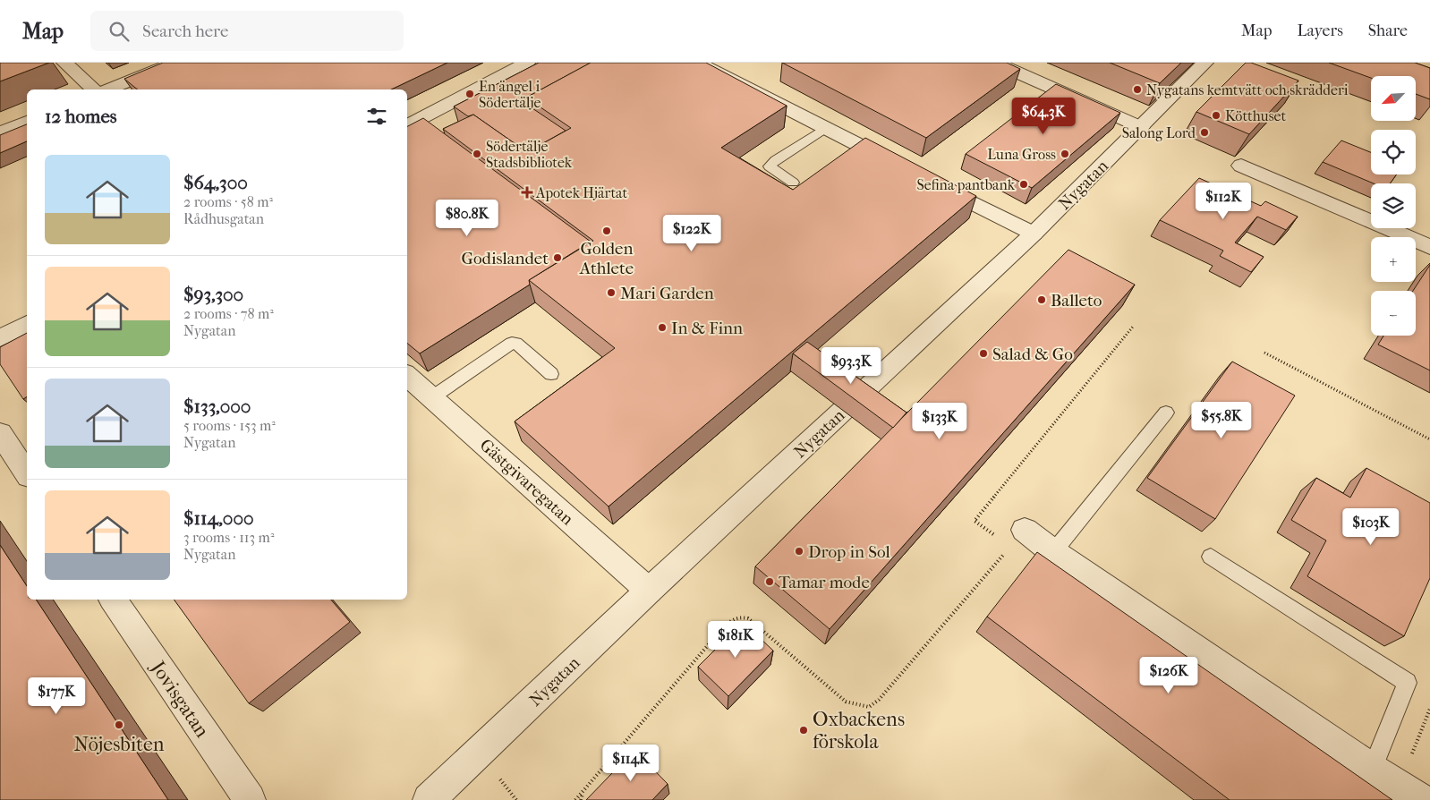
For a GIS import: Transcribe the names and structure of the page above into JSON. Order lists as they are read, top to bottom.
{
  "streets": {
    "street": ["Nygatan", "Gästgivaregatan", "Jovisgatan"]
  },
  "crossings": [
    ["Nygatan", "Gästgivaregatan"]
  ],
  "places": {
    "other": [
      "Nygatans kemtvätt och skrädderi",
      "En ängel i Södertälje",
      "Kötthuset",
      "Salong Lord",
      "Södertälje Stadsbibliotek",
      "Luna Gross",
      "Sefina pantbank",
      "Golden Athlete",
      "Godislandet",
      "Mari Garden",
      "Balleto",
      "In & Finn",
      "Salad & Go",
      "Drop in Sol",
      "Tamar mode",
      "Nöjesbiten",
      "Oxbackens förskola"
    ],
    "health": ["Apotek Hjärtat"]
  },
  "north": "bottom left",
  "page": {
    "header": "Map",
    "search": "Search here",
    "nav": ["Map", "Layers", "Share"],
    "map_buttons": ["+", "−"],
    "heading": "12 homes",
    "price": [
      "$64.3K",
      "$112K",
      "$80.8K",
      "$122K",
      "$93.3K",
      "$55.8K",
      "$133K",
      "$103K",
      "$181K",
      "$126K",
      "$177K",
      "$114K"
    ],
    "list": [
      {
        "name": "$64,300",
        "note": "2 rooms · 58 m² · Rådhusgatan"
      },
      {
        "name": "$93,300",
        "note": "2 rooms · 78 m² · Nygatan"
      },
      {
        "name": "$133,000",
        "note": "5 rooms · 153 m² · Nygatan"
      },
      {
        "name": "$114,000",
        "note": "3 rooms · 113 m² · Nygatan"
      }
    ]
  }
}
